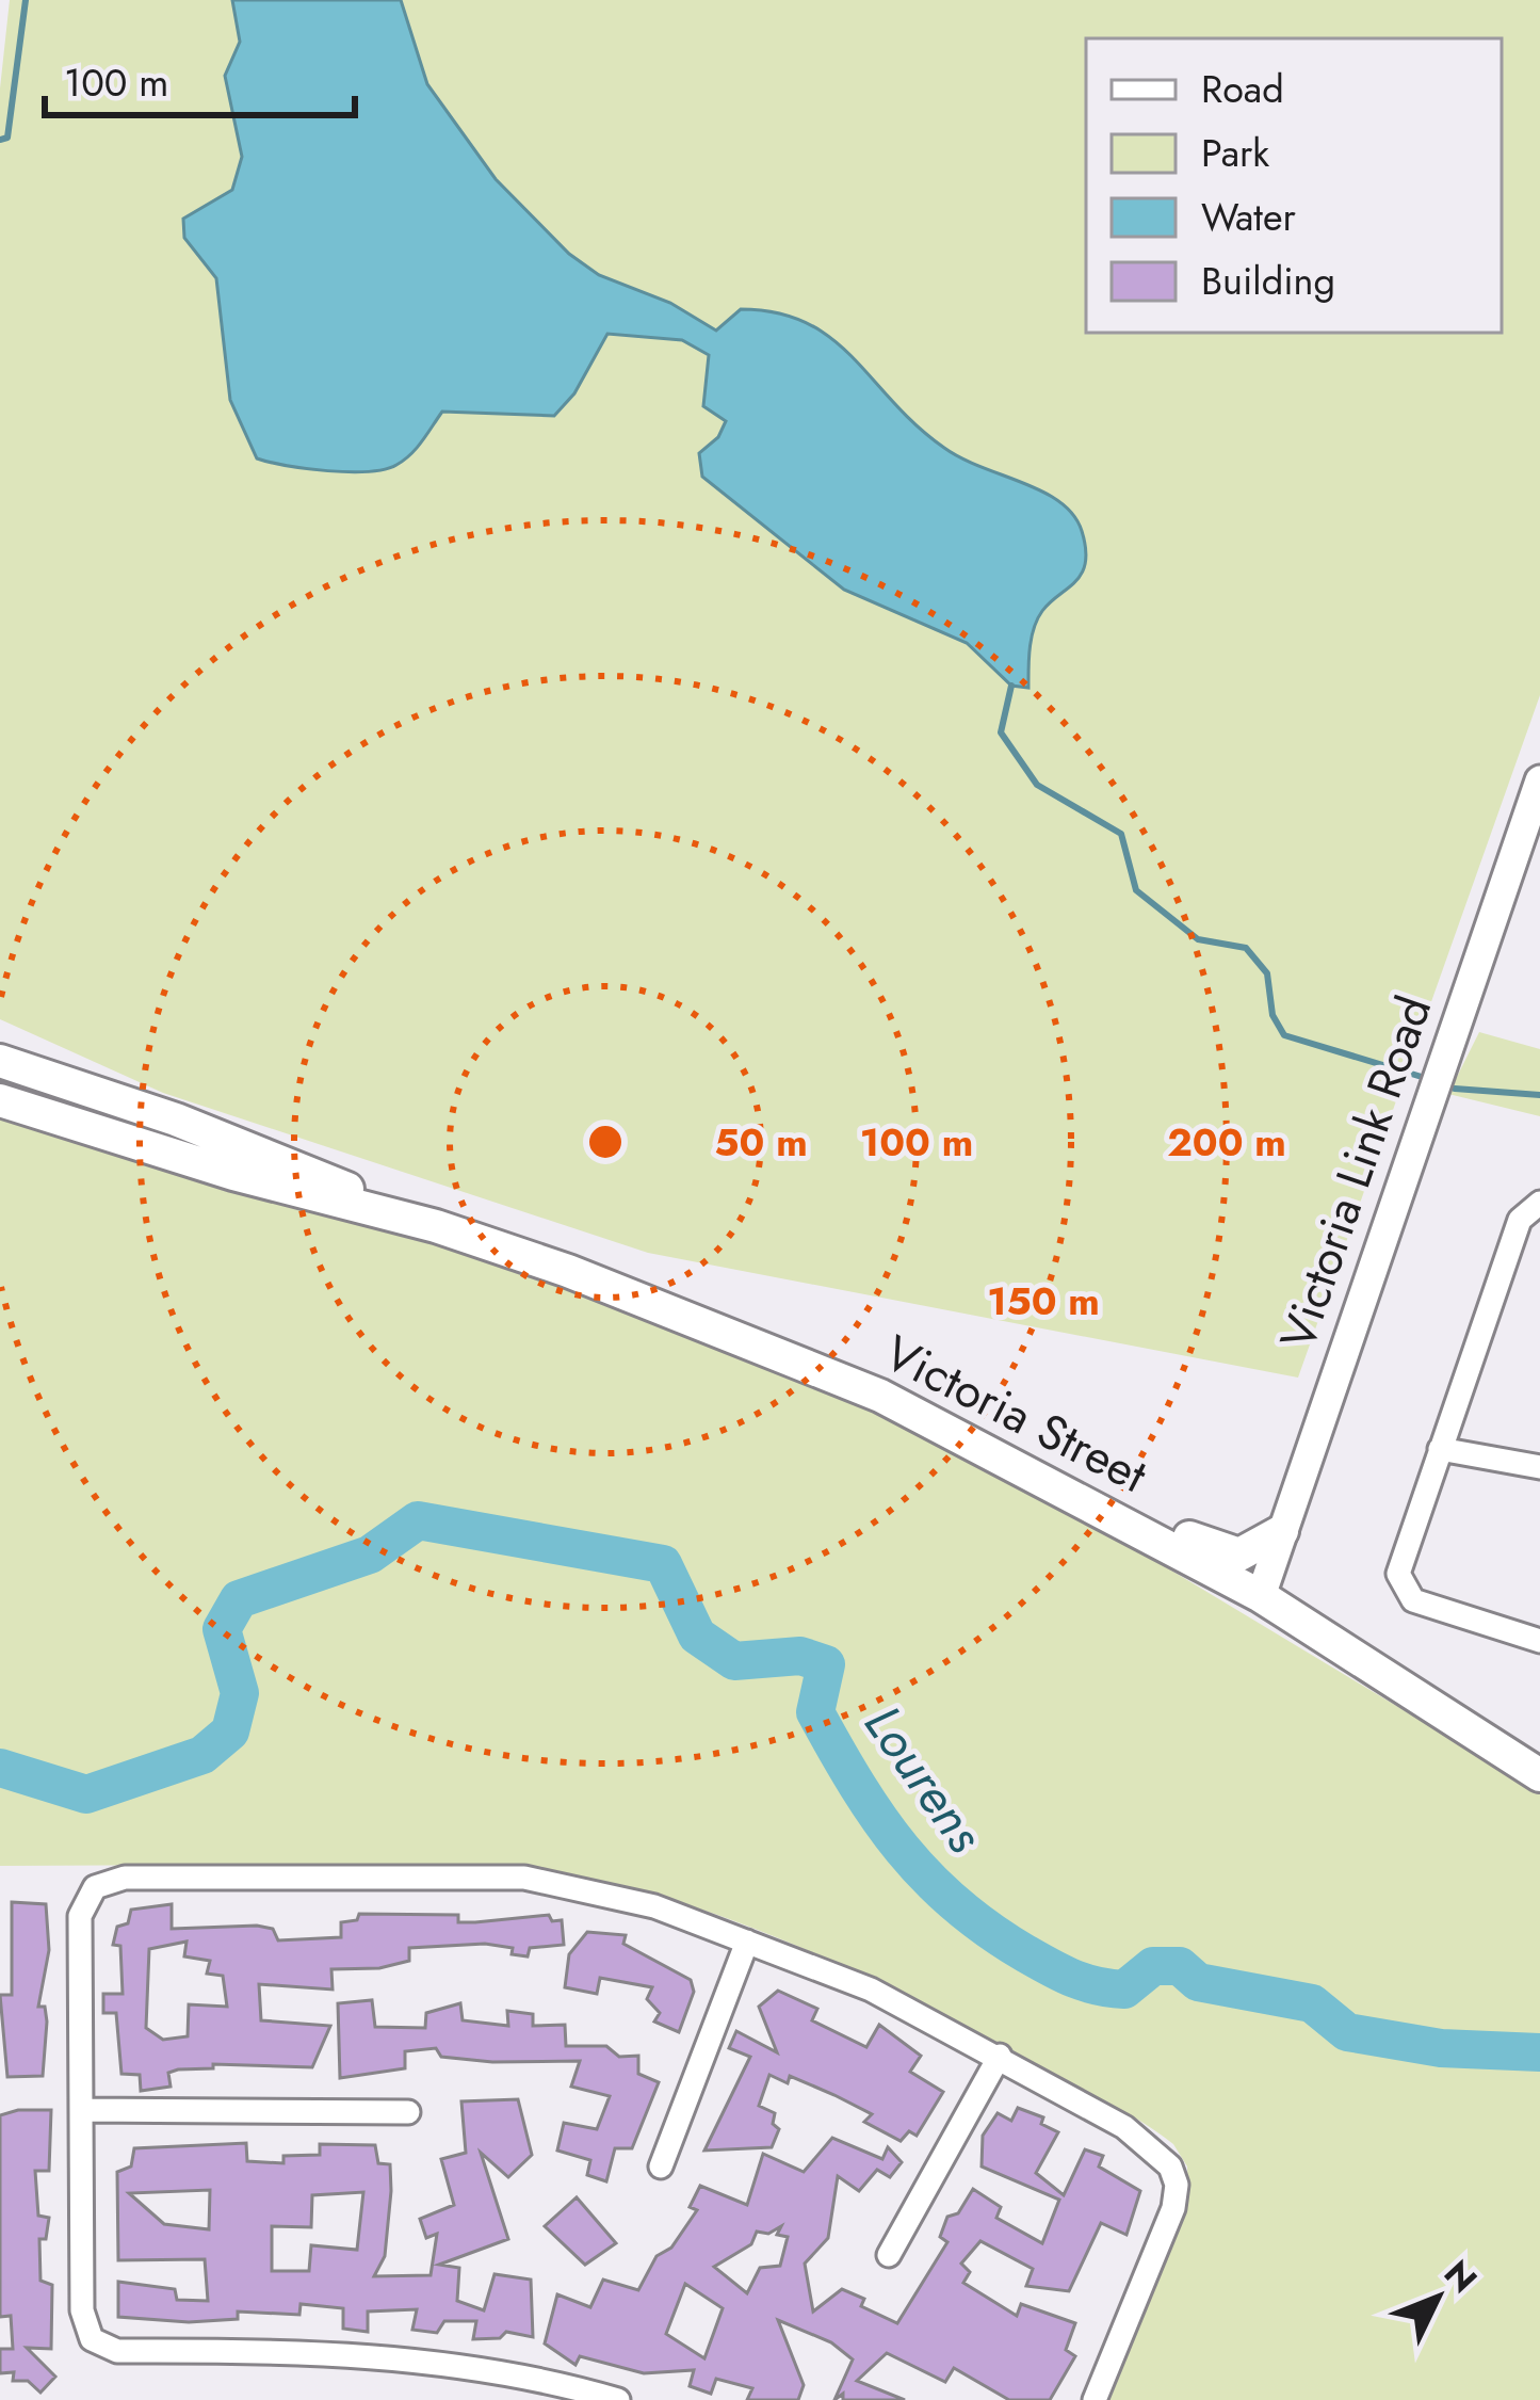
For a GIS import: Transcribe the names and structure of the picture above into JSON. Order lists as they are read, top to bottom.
{
  "streets": {
    "main road": ["Victoria Street"],
    "street": ["Victoria Link Road"]
  },
  "crossings": [
    ["Victoria Link Road", "Victoria Street"]
  ],
  "water": ["Lourens"],
  "legend": [
    "Road",
    "Park",
    "Water",
    "Building"
  ],
  "scale_bar": "100 m",
  "north": "top right",
  "rings": [
    "50 m",
    "100 m",
    "200 m",
    "150 m"
  ]
}
